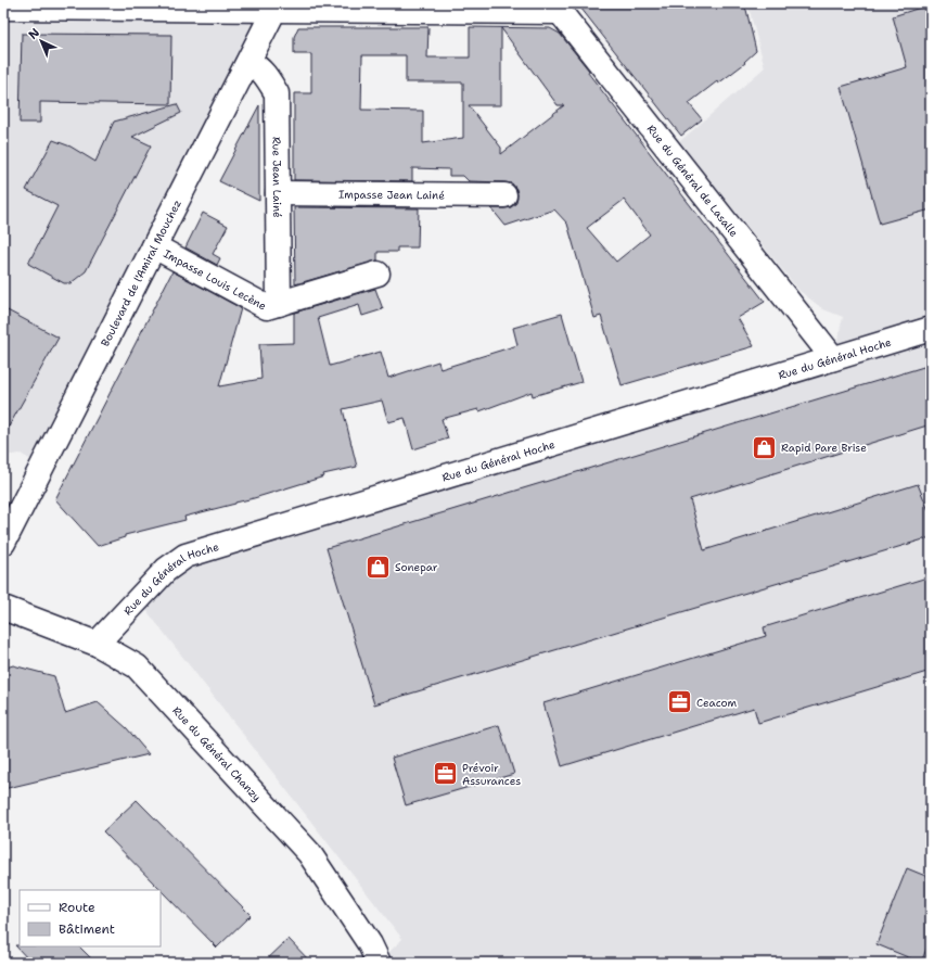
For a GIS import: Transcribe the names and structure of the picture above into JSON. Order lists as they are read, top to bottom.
{
  "streets": {
    "street": [
      "Rue Jean Lainé",
      "Rue du Général de Lasalle",
      "Impasse Jean Lainé",
      "Boulevard de l'Amiral Mouchez",
      "Impasse Louis Lecène",
      "Rue du Général Hoche",
      "Rue du Général Chanzy"
    ]
  },
  "crossings": [
    ["Rue Jean Lainé", "Impasse Jean Lainé"],
    ["Rue Jean Lainé", "Boulevard de l'Amiral Mouchez"],
    ["Rue Jean Lainé", "Impasse Louis Lecène"],
    ["Rue du Général de Lasalle", "Rue du Général Hoche"],
    ["Boulevard de l'Amiral Mouchez", "Impasse Louis Lecène"],
    ["Rue du Général Hoche", "Rue du Général Chanzy"]
  ],
  "places": {
    "shop": ["Rapid Pare Brise", "Sonepar"],
    "office": ["Ceacom", "Prévoir Assurances"]
  },
  "legend": ["Route", "Bâtiment"],
  "north": "top left"
}
